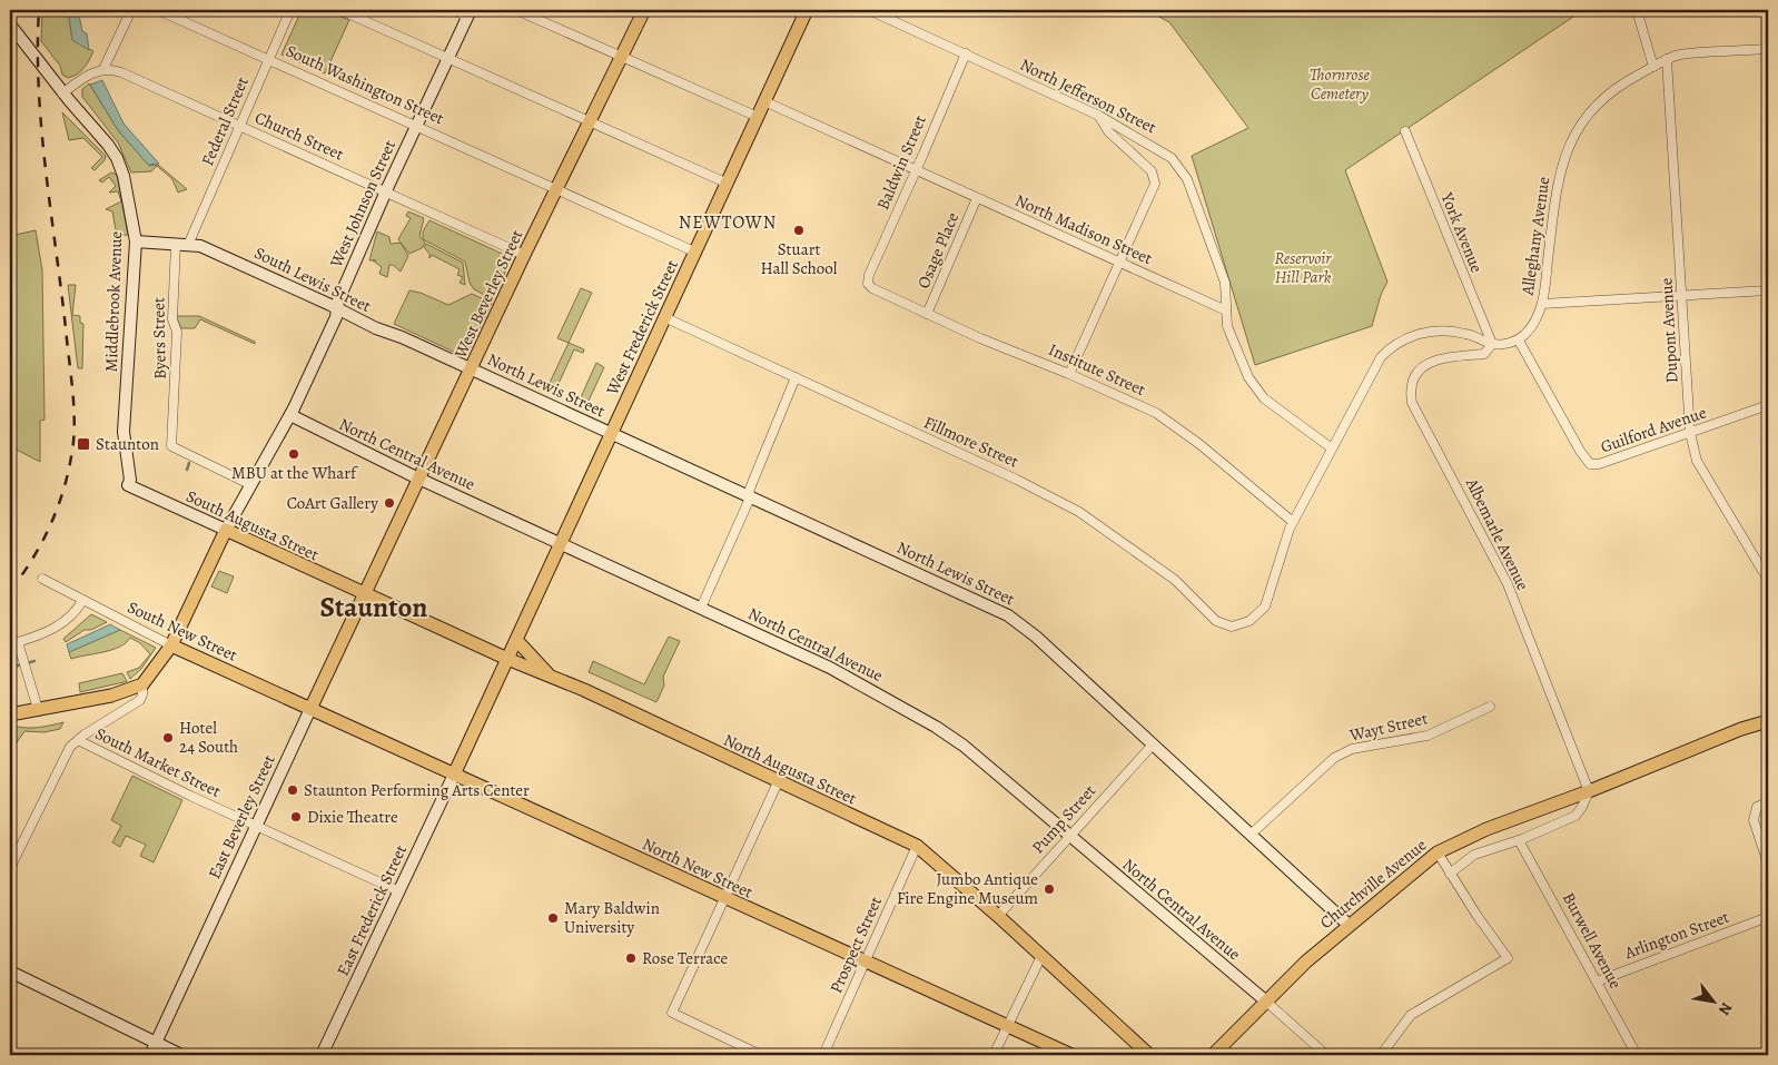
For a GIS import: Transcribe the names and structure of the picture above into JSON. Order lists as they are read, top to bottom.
{
  "streets": {
    "main road": [
      "West Beverley Street",
      "West Frederick Street",
      "South Augusta Street",
      "South New Street",
      "North Augusta Street",
      "East Beverley Street",
      "North New Street",
      "Churchville Avenue",
      "East Frederick Street"
    ],
    "street": [
      "South Washington Street",
      "North Jefferson Street",
      "Federal Street",
      "Church Street",
      "Baldwin Street",
      "West Johnson Street",
      "North Madison Street",
      "York Avenue",
      "Alleghany Avenue",
      "Osage Place",
      "South Lewis Street",
      "Middlebrook Avenue",
      "Dupont Avenue",
      "Byers Street",
      "Institute Street",
      "North Lewis Street",
      "Guilford Avenue",
      "Fillmore Street",
      "North Central Avenue",
      "Albemarle Avenue",
      "Wayt Street",
      "South Market Street",
      "Pump Street",
      "Arlington Street",
      "Burwell Avenue",
      "Prospect Street"
    ]
  },
  "crossings": [
    ["South Washington Street", "Federal Street"],
    ["South Washington Street", "West Johnson Street"],
    ["South Washington Street", "West Beverley Street"],
    ["South Washington Street", "West Frederick Street"],
    ["North Jefferson Street", "Baldwin Street"],
    ["North Jefferson Street", "North Madison Street"],
    ["Federal Street", "Church Street"],
    ["Federal Street", "South Lewis Street"],
    ["Church Street", "West Johnson Street"],
    ["Church Street", "West Beverley Street"],
    ["Baldwin Street", "North Madison Street"],
    ["Baldwin Street", "Institute Street"],
    ["West Johnson Street", "South Lewis Street"],
    ["West Johnson Street", "Byers Street"],
    ["West Johnson Street", "North Central Avenue"],
    ["West Johnson Street", "South Augusta Street"],
    ["North Madison Street", "Osage Place"],
    ["North Madison Street", "West Frederick Street"],
    ["York Avenue", "Albemarle Avenue"],
    ["Alleghany Avenue", "Dupont Avenue"],
    ["Alleghany Avenue", "Guilford Avenue"],
    ["Osage Place", "Institute Street"],
    ["South Lewis Street", "West Beverley Street"],
    ["South Lewis Street", "Middlebrook Avenue"],
    ["South Lewis Street", "Byers Street"],
    ["South Lewis Street", "North Lewis Street"],
    ["West Beverley Street", "North Lewis Street"],
    ["West Beverley Street", "North Central Avenue"],
    ["West Beverley Street", "South Augusta Street"],
    ["West Beverley Street", "North Augusta Street"],
    ["West Beverley Street", "East Beverley Street"],
    ["Middlebrook Avenue", "South Augusta Street"],
    ["West Frederick Street", "North Lewis Street"],
    ["West Frederick Street", "Fillmore Street"],
    ["West Frederick Street", "North Central Avenue"],
    ["West Frederick Street", "North Augusta Street"],
    ["West Frederick Street", "East Frederick Street"],
    ["Dupont Avenue", "Guilford Avenue"],
    ["Institute Street", "Fillmore Street"],
    ["North Lewis Street", "Wayt Street"],
    ["North Lewis Street", "Pump Street"],
    ["North Lewis Street", "Churchville Avenue"],
    ["North Central Avenue", "Pump Street"],
    ["North Central Avenue", "Churchville Avenue"],
    ["South Augusta Street", "North Augusta Street"],
    ["South Augusta Street", "East Beverley Street"],
    ["Albemarle Avenue", "Churchville Avenue"],
    ["South New Street", "East Beverley Street"],
    ["South New Street", "North New Street"],
    ["South Market Street", "East Beverley Street"],
    ["South Market Street", "East Frederick Street"],
    ["North Augusta Street", "East Beverley Street"],
    ["North Augusta Street", "Pump Street"],
    ["North Augusta Street", "East Frederick Street"],
    ["North Augusta Street", "Prospect Street"],
    ["East Beverley Street", "North New Street"],
    ["North New Street", "East Frederick Street"],
    ["North New Street", "Prospect Street"],
    ["Arlington Street", "Burwell Avenue"]
  ],
  "districts": ["NEWTOWN", "Staunton"],
  "parks": ["Thornrose Cemetery", "Reservoir Hill Park"],
  "places": {
    "other": [
      "Stuart Hall School",
      "MBU at the Wharf",
      "CoArt Gallery",
      "Hotel 24 South",
      "Staunton Performing Arts Center",
      "Dixie Theatre",
      "Jumbo Antique Fire Engine Museum",
      "Mary Baldwin University",
      "Rose Terrace"
    ],
    "transit": ["Staunton"]
  },
  "north": "bottom right"
}
